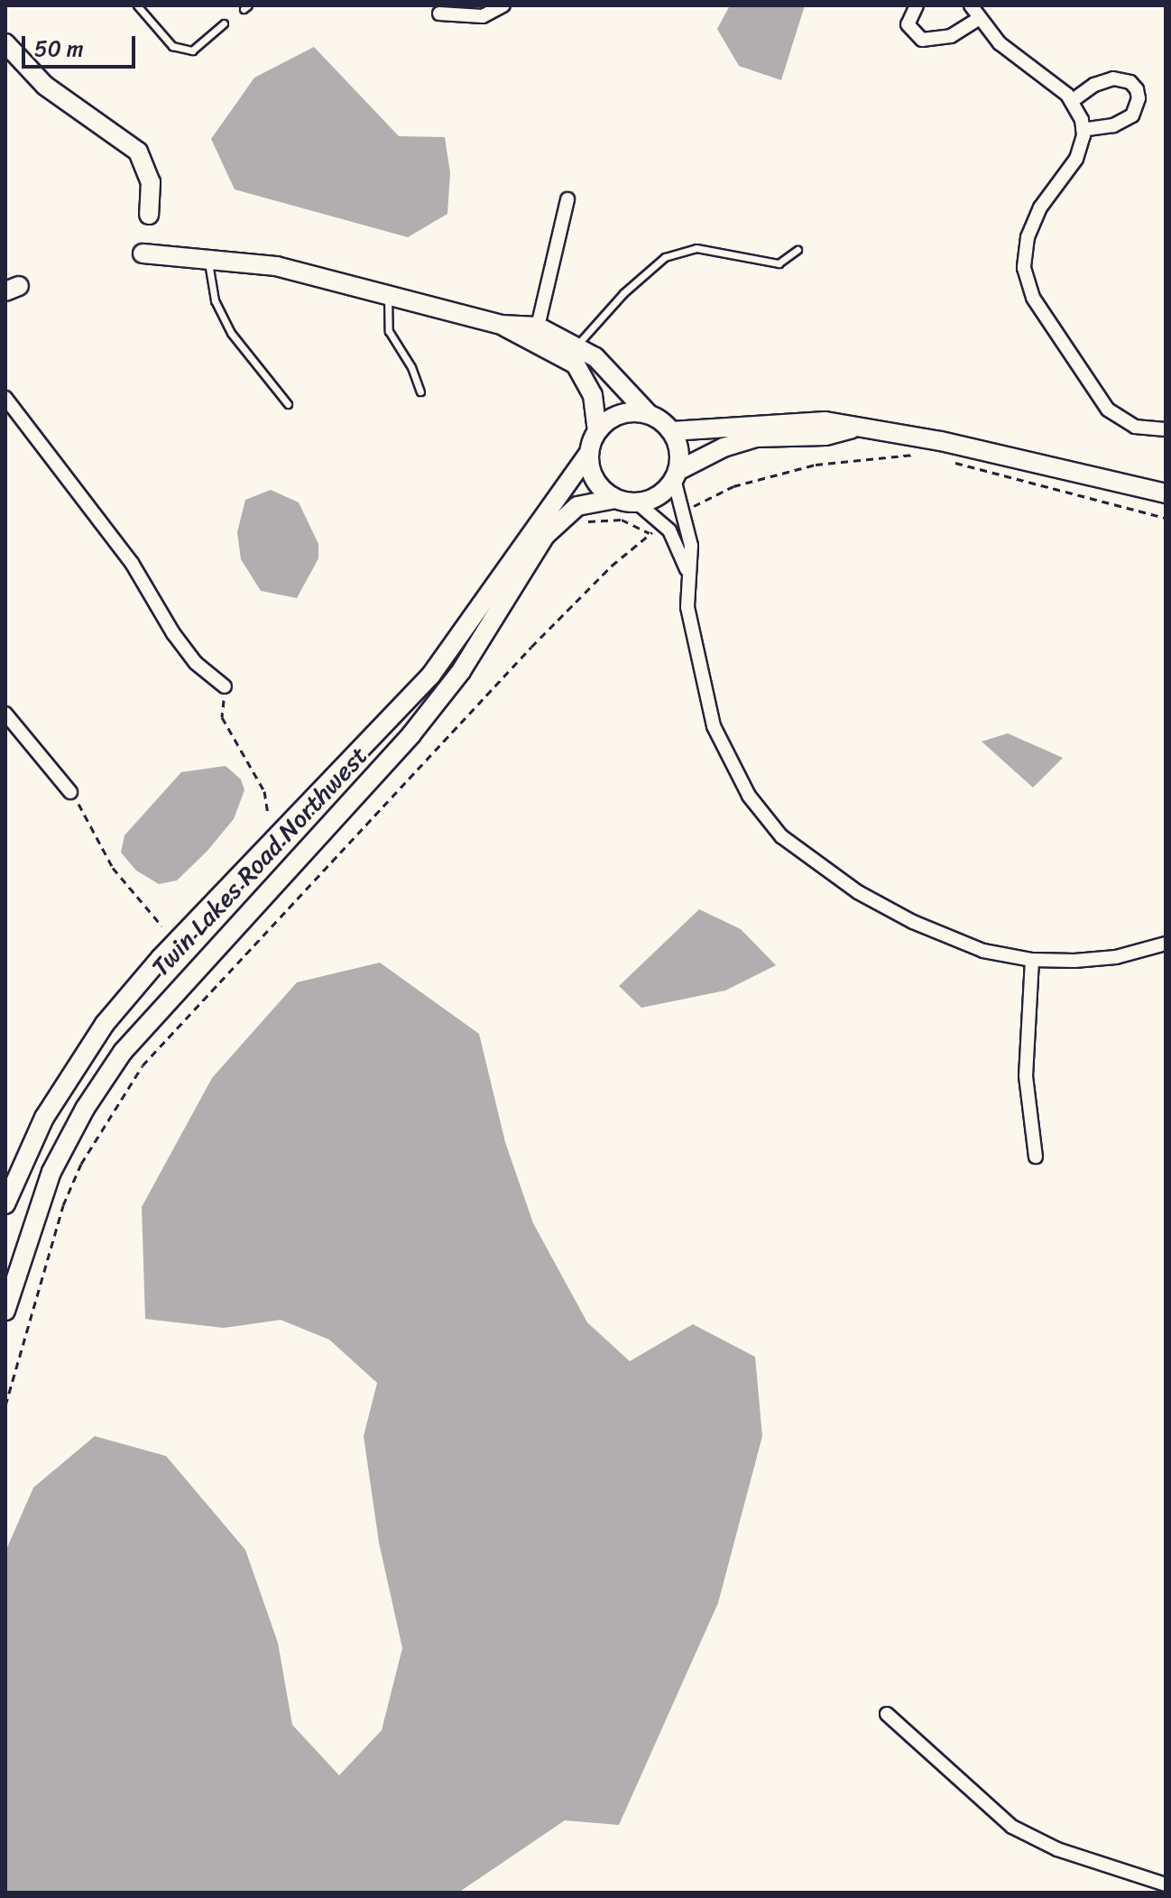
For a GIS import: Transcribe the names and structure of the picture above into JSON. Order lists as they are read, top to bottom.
{
  "streets": {
    "main road": ["Twin Lakes Road Northwest"]
  },
  "scale_bar": "50 m"
}
